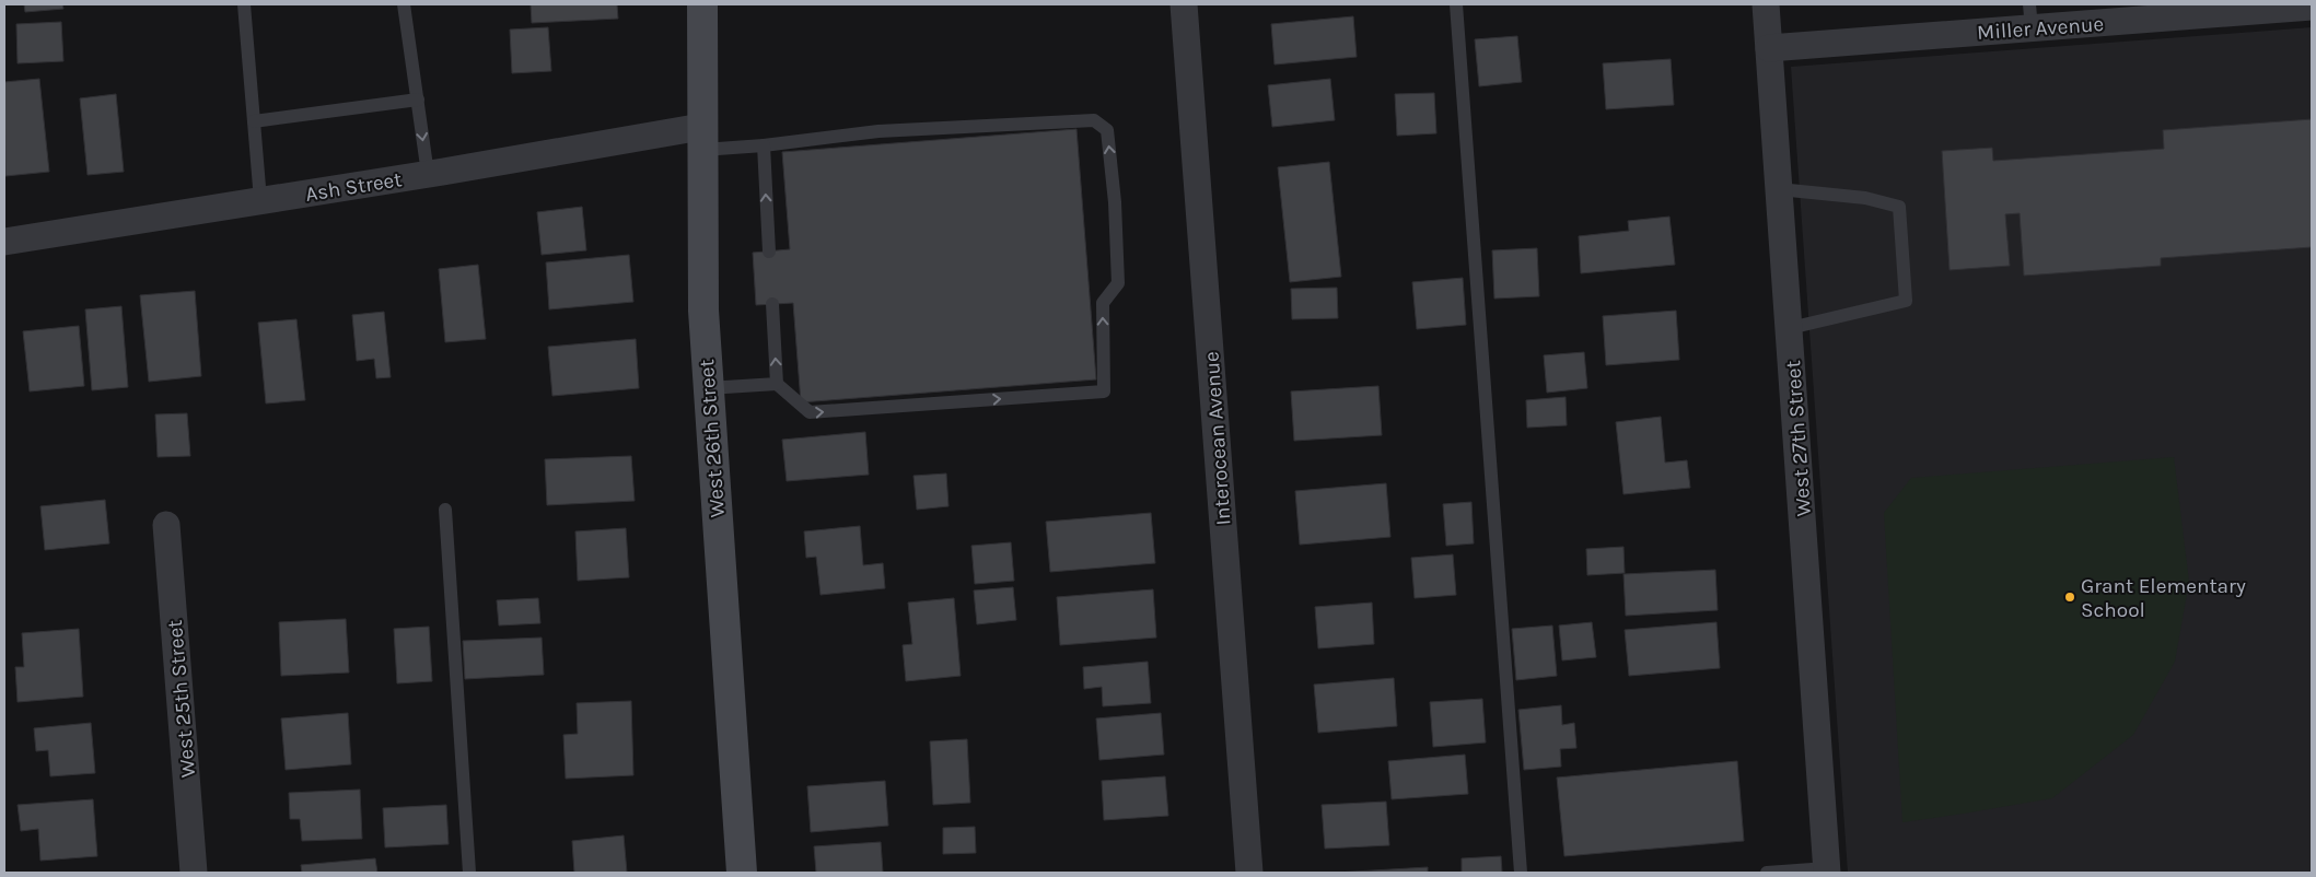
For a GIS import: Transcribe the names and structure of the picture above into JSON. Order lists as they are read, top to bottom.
{
  "streets": {
    "street": [
      "Miller Avenue",
      "Ash Street",
      "West 26th Street",
      "Interocean Avenue",
      "West 27th Street",
      "West 25th Street"
    ]
  },
  "crossings": [
    ["Miller Avenue", "West 27th Street"],
    ["Ash Street", "West 26th Street"]
  ],
  "places": ["Grant Elementary School"]
}
